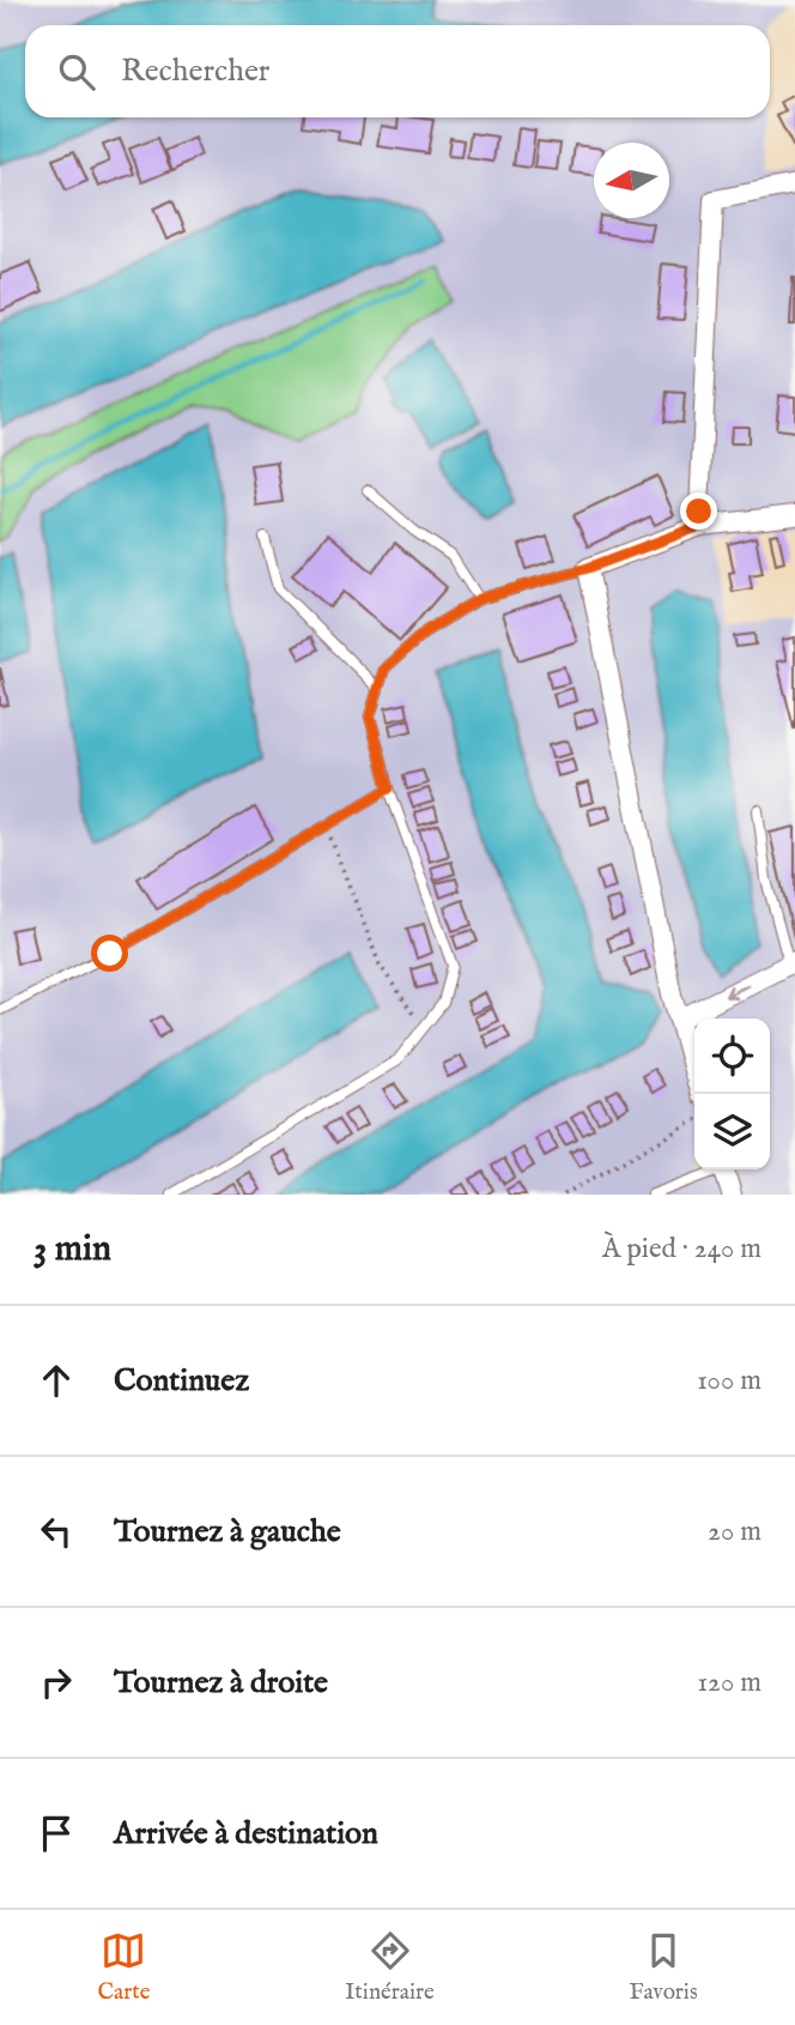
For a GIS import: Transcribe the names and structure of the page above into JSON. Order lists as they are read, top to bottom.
{
  "north": "left",
  "page": {
    "search": "Rechercher",
    "heading": ["3 min", "À pied · 240 m"],
    "list": [
      ["Continuez", "100 m"],
      ["Tournez à gauche", "20 m"],
      ["Tournez à droite", "120 m"],
      "Arrivée à destination"
    ],
    "nav": ["Carte", "Itinéraire", "Favoris"]
  }
}
